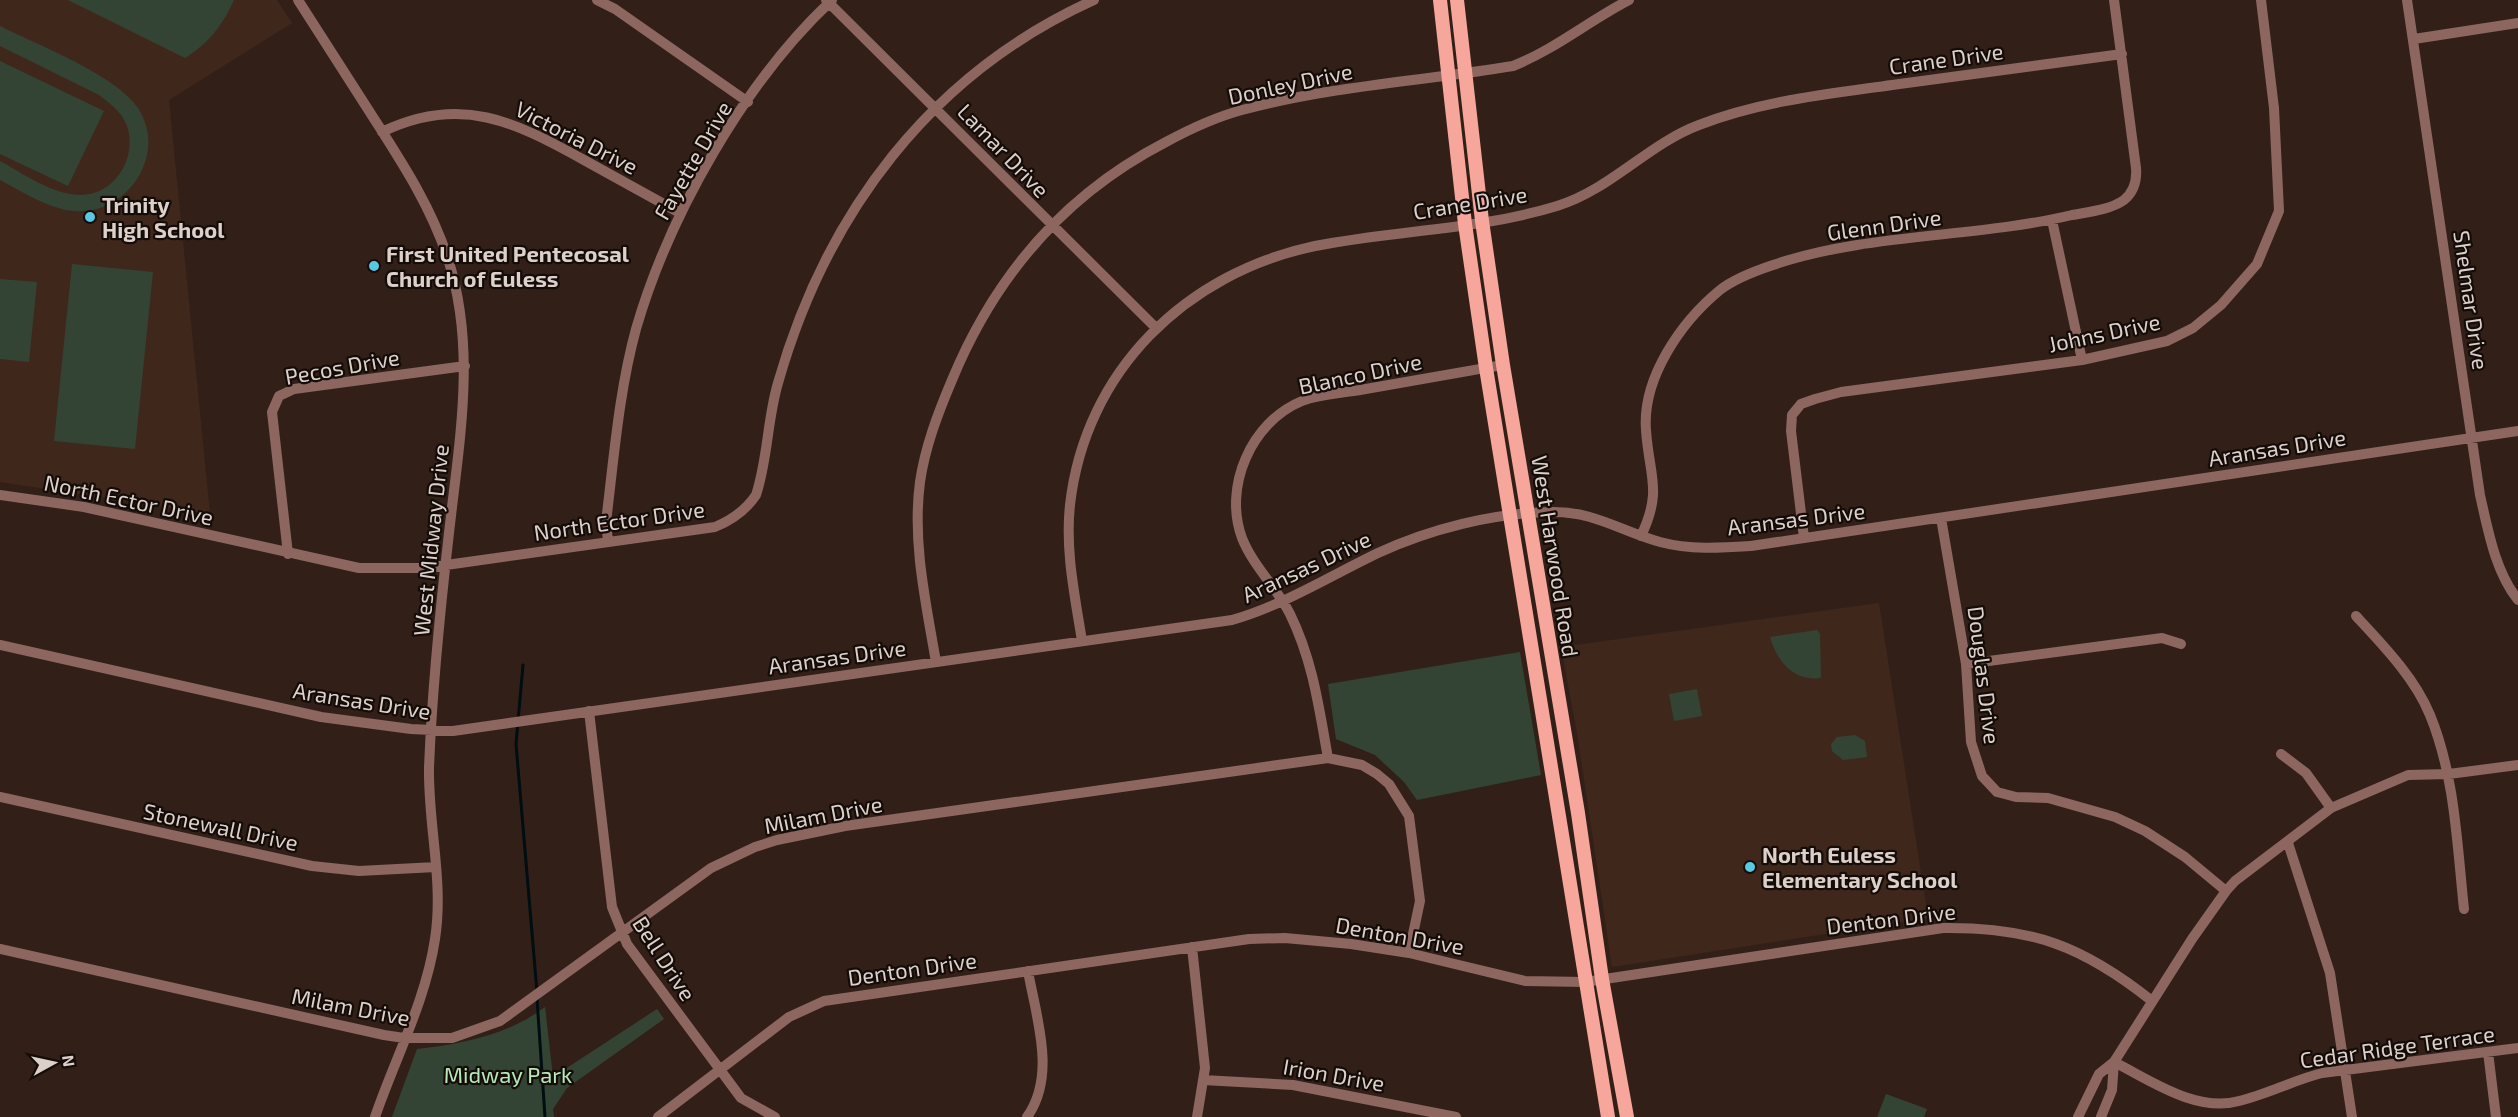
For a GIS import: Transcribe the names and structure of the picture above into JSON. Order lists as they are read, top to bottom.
{
  "streets": {
    "main road": ["West Harwood Road"],
    "street": [
      "Crane Drive",
      "Donley Drive",
      "Victoria Drive",
      "Lamar Drive",
      "Fayette Drive",
      "Glenn Drive",
      "Shelmar Drive",
      "Johns Drive",
      "Pecos Drive",
      "Blanco Drive",
      "Aransas Drive",
      "North Ector Drive",
      "West Midway Drive",
      "Douglas Drive",
      "Milam Drive",
      "Stonewall Drive",
      "Denton Drive",
      "Bell Drive",
      "Cedar Ridge Terrace",
      "Irion Drive"
    ]
  },
  "crossings": [
    ["Crane Drive", "Lamar Drive"],
    ["Crane Drive", "Glenn Drive"],
    ["Crane Drive", "Aransas Drive"],
    ["Crane Drive", "West Harwood Road"],
    ["Donley Drive", "Lamar Drive"],
    ["Donley Drive", "Aransas Drive"],
    ["Donley Drive", "West Harwood Road"],
    ["Victoria Drive", "Fayette Drive"],
    ["Victoria Drive", "West Midway Drive"],
    ["Lamar Drive", "Fayette Drive"],
    ["Lamar Drive", "North Ector Drive"],
    ["Fayette Drive", "North Ector Drive"],
    ["Glenn Drive", "Aransas Drive"],
    ["Shelmar Drive", "Aransas Drive"],
    ["Johns Drive", "Aransas Drive"],
    ["Pecos Drive", "North Ector Drive"],
    ["Pecos Drive", "West Midway Drive"],
    ["Blanco Drive", "Aransas Drive"],
    ["Blanco Drive", "West Harwood Road"],
    ["Blanco Drive", "Milam Drive"],
    ["Aransas Drive", "West Midway Drive"],
    ["Aransas Drive", "West Harwood Road"],
    ["Aransas Drive", "Douglas Drive"],
    ["Aransas Drive", "Bell Drive"],
    ["North Ector Drive", "West Midway Drive"],
    ["West Midway Drive", "Milam Drive"],
    ["West Midway Drive", "Stonewall Drive"],
    ["West Harwood Road", "Denton Drive"],
    ["Milam Drive", "Denton Drive"],
    ["Milam Drive", "Bell Drive"],
    ["Denton Drive", "Bell Drive"]
  ],
  "parks": ["Midway Park"],
  "places": ["Trinity High School", "First United Pentecosal Church of Euless", "North Euless Elementary School"],
  "north": "right"
}
